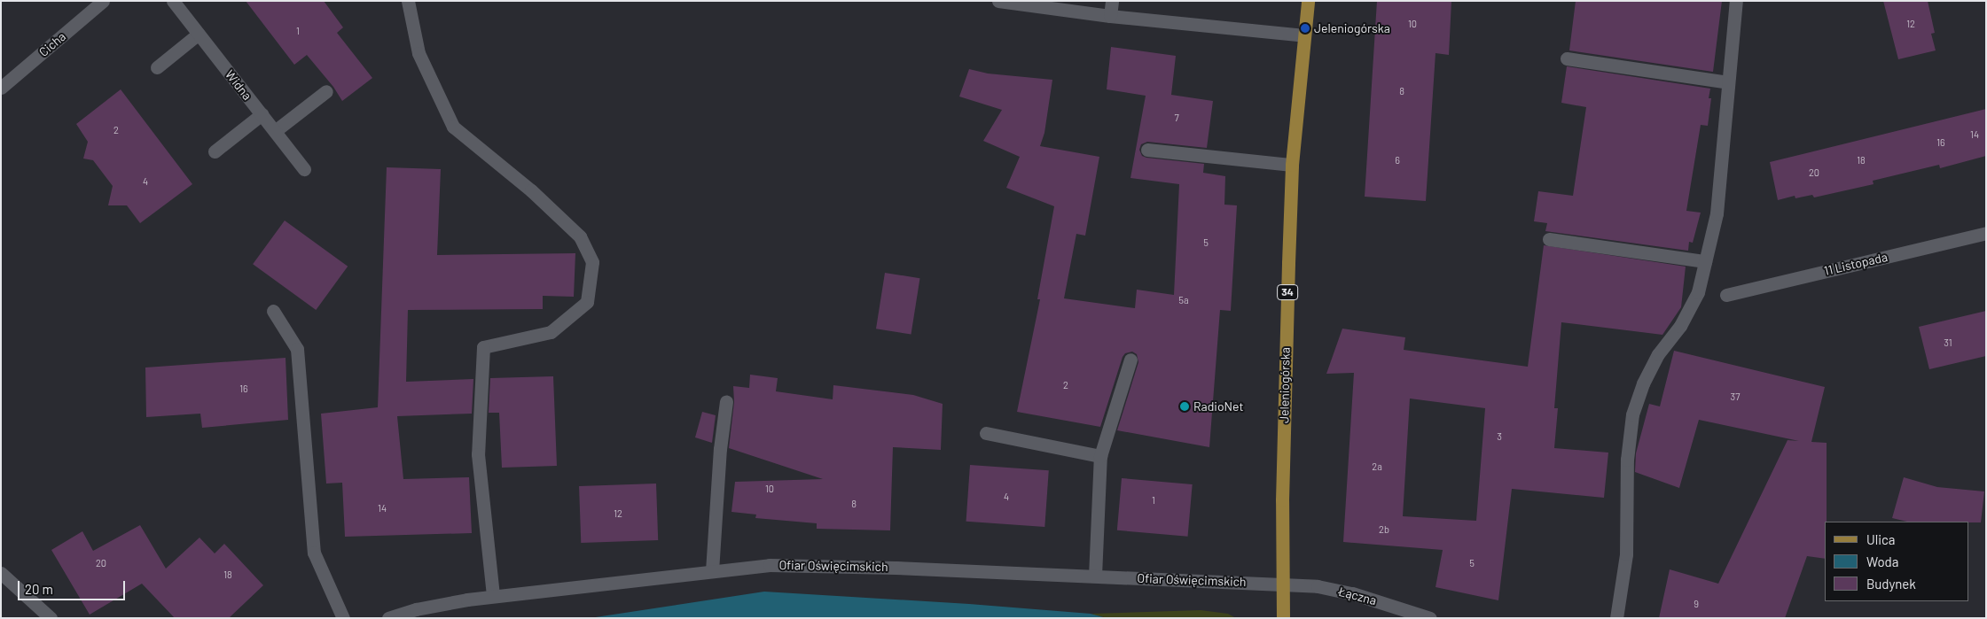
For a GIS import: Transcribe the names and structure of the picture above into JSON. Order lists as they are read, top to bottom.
{
  "streets": {
    "main road": ["34", "Jeleniogórska"],
    "street": [
      "Cicha",
      "Widna",
      "11 Listopada",
      "Ofiar Oświęcimskich",
      "Łączna"
    ]
  },
  "crossings": [
    ["34", "Jeleniogórska"],
    ["34", "Ofiar Oświęcimskich"],
    ["34", "Łączna"],
    ["Jeleniogórska", "Ofiar Oświęcimskich"],
    ["Jeleniogórska", "Łączna"],
    ["Ofiar Oświęcimskich", "Łączna"]
  ],
  "places": ["Jeleniogórska", "RadioNet"],
  "house_numbers": [
    "10",
    "12",
    "1",
    "8",
    "7",
    "2",
    "14",
    "16",
    "6",
    "18",
    "20",
    "4",
    "5",
    "5a",
    "31",
    "2",
    "16",
    "37",
    "3",
    "2a",
    "10",
    "4",
    "1",
    "8",
    "14",
    "12",
    "2b",
    "20",
    "5",
    "18",
    "9"
  ],
  "legend": ["Ulica", "Woda", "Budynek"],
  "scale_bar": "20 m"
}
